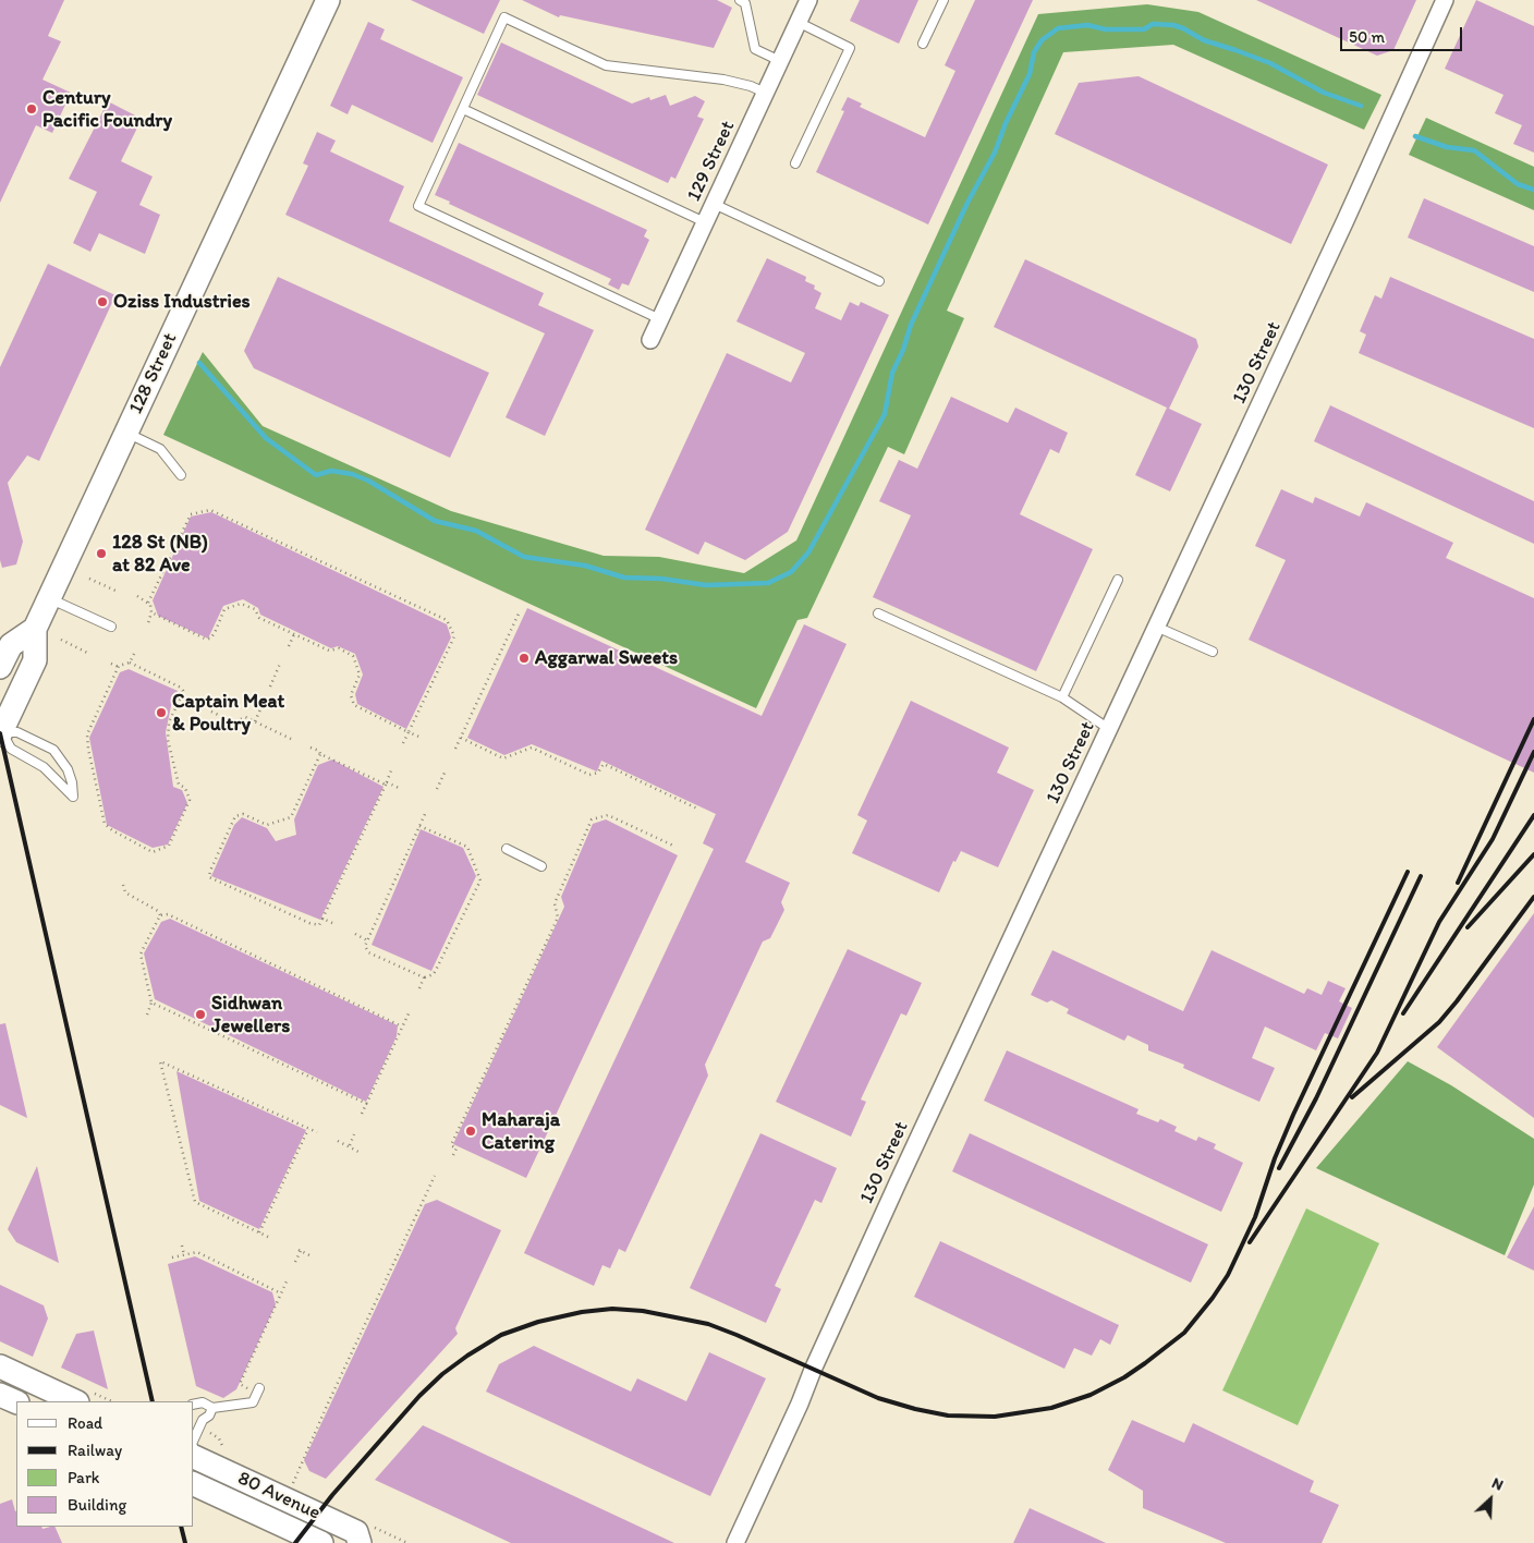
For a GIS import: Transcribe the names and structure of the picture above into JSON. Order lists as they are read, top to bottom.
{
  "streets": {
    "main road": ["128 Street", "80 Avenue"],
    "street": ["129 Street", "130 Street"]
  },
  "places": [
    "Century Pacific Foundry",
    "Oziss Industries",
    "128 St (NB) at 82 Ave",
    "Aggarwal Sweets",
    "Captain Meat & Poultry",
    "Sidhwan Jewellers",
    "Maharaja Catering"
  ],
  "legend": [
    "Road",
    "Railway",
    "Park",
    "Building"
  ],
  "scale_bar": "50 m",
  "north": "top right"
}
